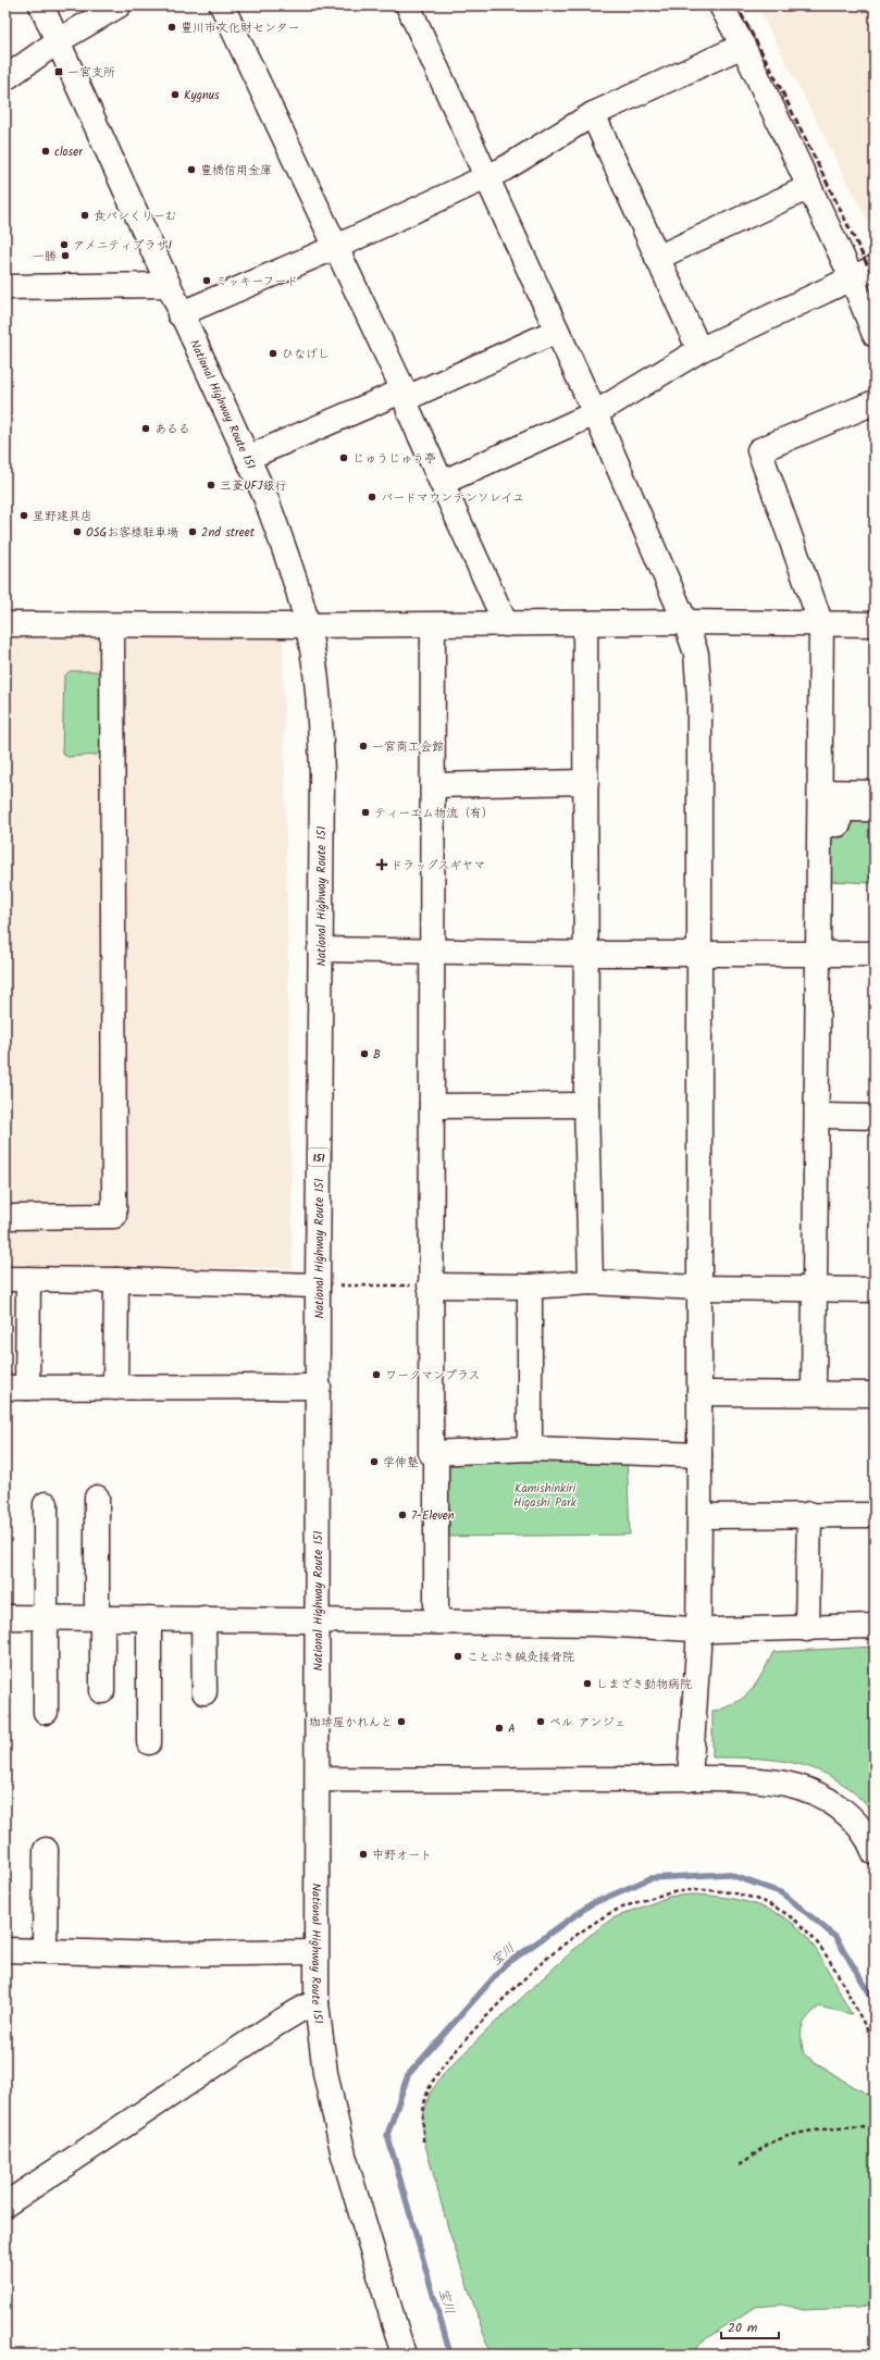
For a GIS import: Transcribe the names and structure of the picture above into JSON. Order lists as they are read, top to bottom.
{
  "streets": {
    "main road": ["National Highway Route 151", "151"]
  },
  "water": ["宝川"],
  "parks": ["Kamishinkiri Higashi Park"],
  "places": {
    "other": [
      "豊川市文化財センター",
      "Kygnus",
      "closer",
      "豊橋信用金庫",
      "食パンくりーむ",
      "アメニティプラザI",
      "一勝",
      "ミッキーフード",
      "ひなげし",
      "あるる",
      "じゅうじゅう亭",
      "三菱UFJ銀行",
      "バードマウンテンソレイユ",
      "星野建具店",
      "OSGお客様駐車場",
      "2nd street",
      "一宮商工会館",
      "ティーエム物流（有）",
      "B",
      "ワークマンプラス",
      "学伸塾",
      "7-Eleven",
      "ことぶき鍼灸接骨院",
      "しまざき動物病院",
      "珈琲屋かれんと",
      "ベル アンジェ",
      "A",
      "中野オート"
    ],
    "transit": ["一宮支所"],
    "health": ["ドラッグスギヤマ"]
  },
  "scale_bar": "20 m"
}
